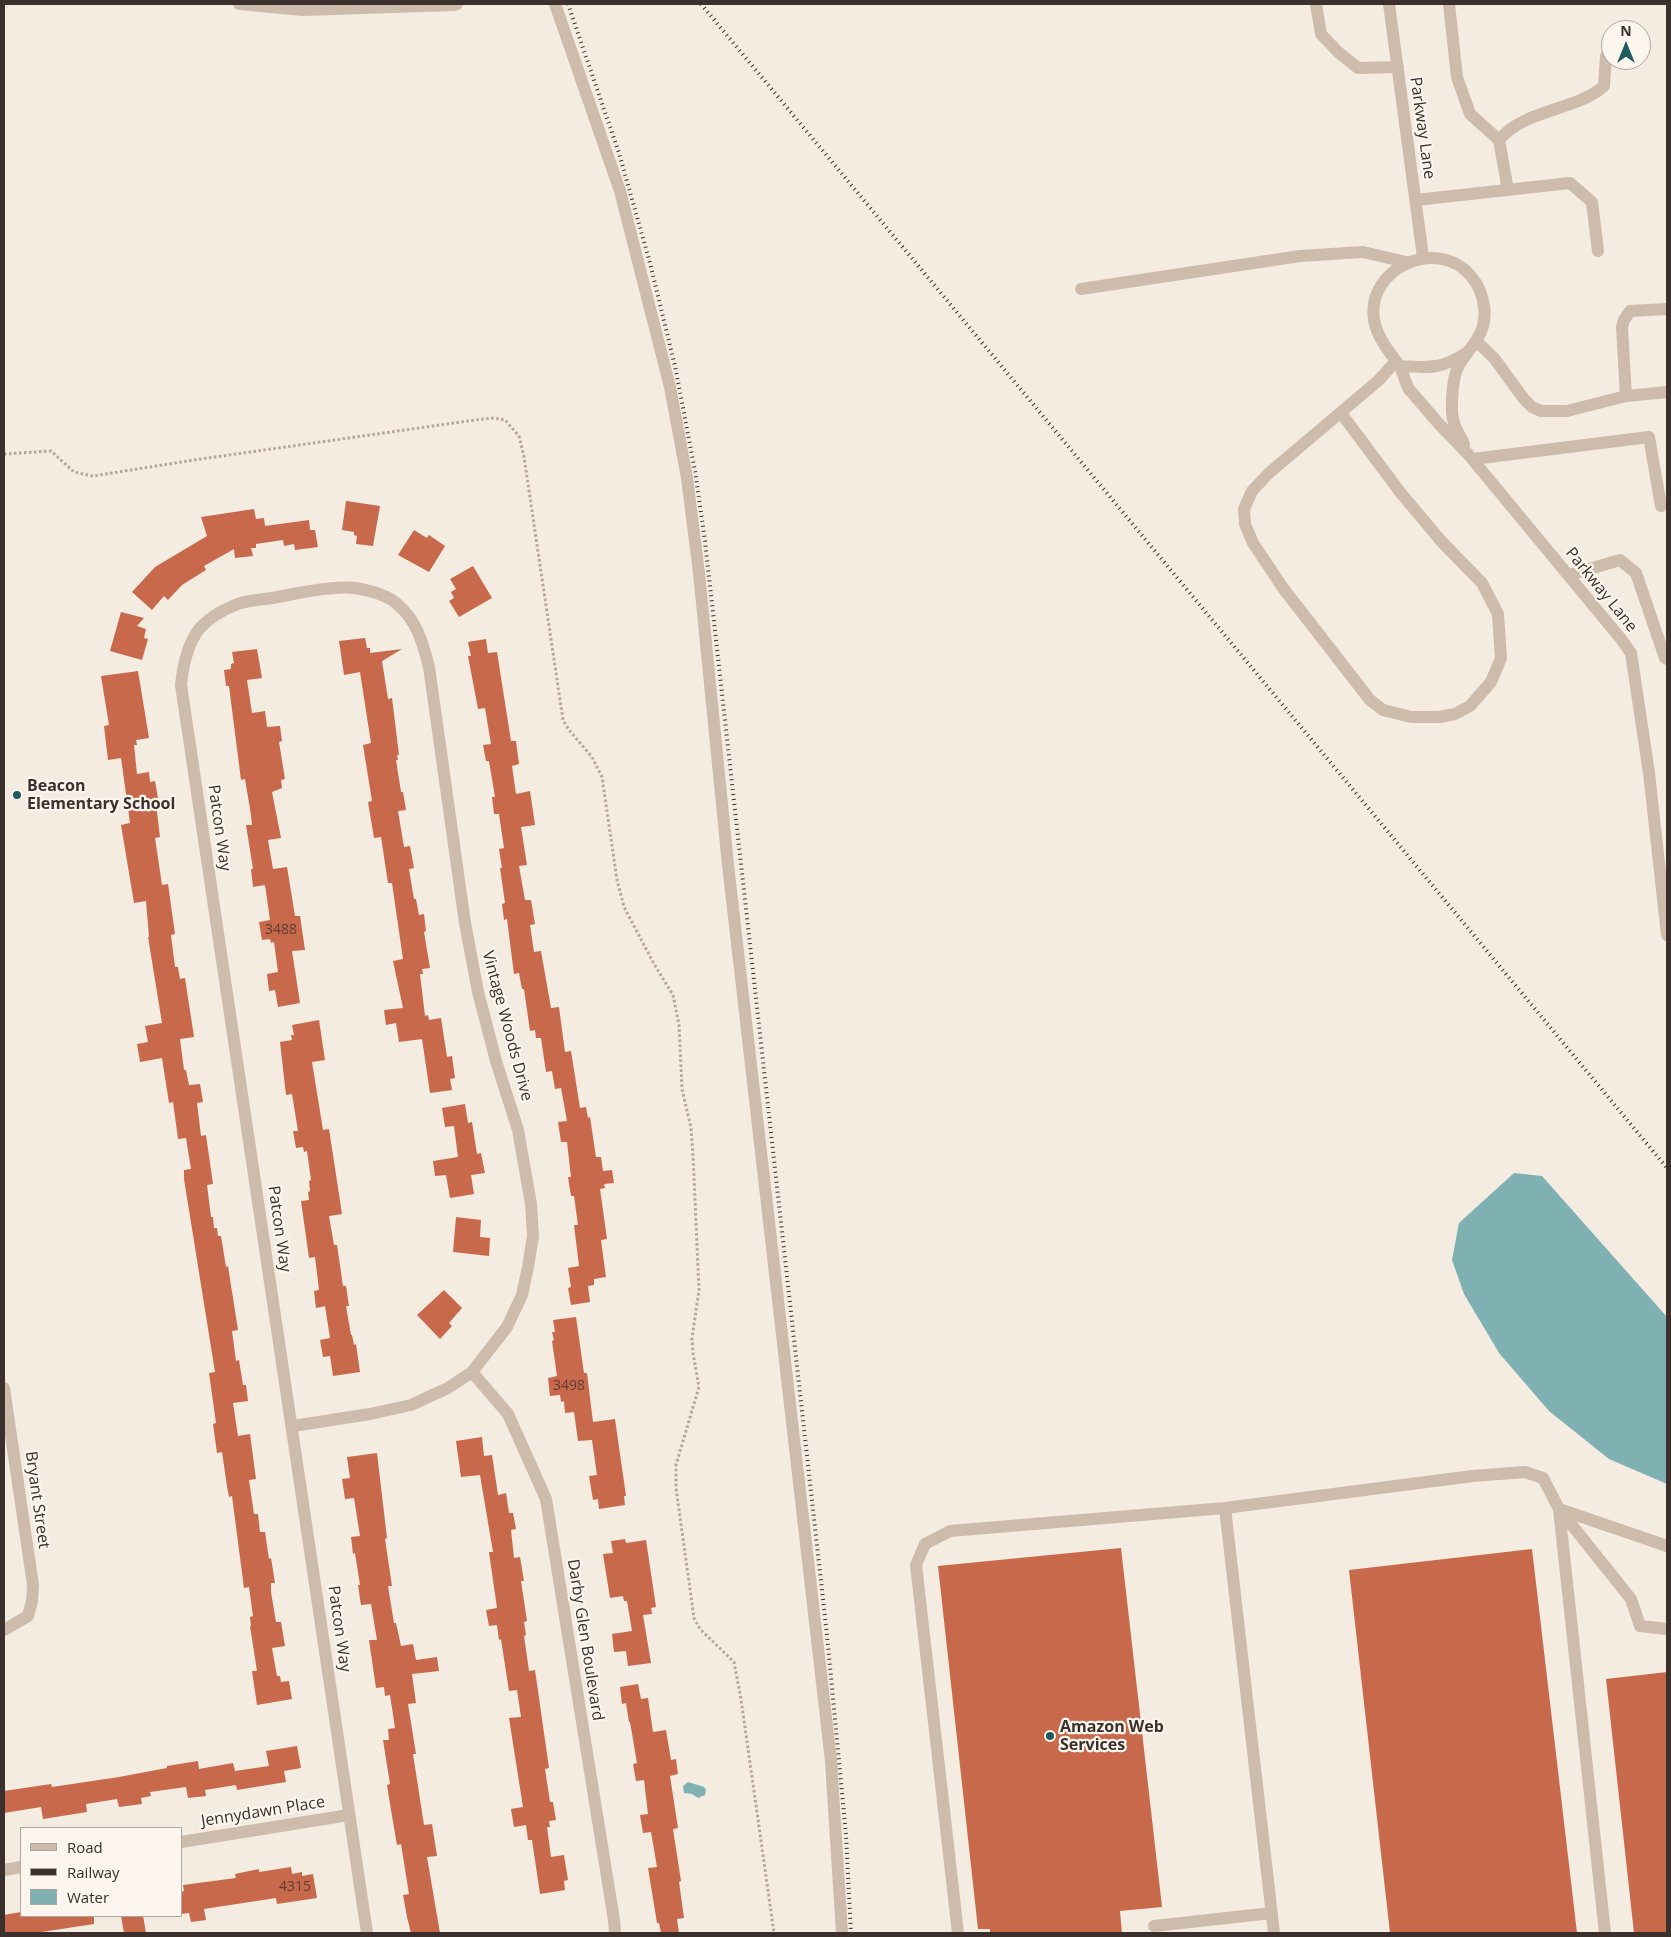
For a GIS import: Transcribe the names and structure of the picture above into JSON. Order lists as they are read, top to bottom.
{
  "streets": {
    "street": [
      "Parkway Lane",
      "Patcon Way",
      "Vintage Woods Drive",
      "Bryant Street",
      "Darby Glen Boulevard",
      "Jennydawn Place"
    ]
  },
  "crossings": [
    ["Patcon Way", "Vintage Woods Drive"],
    ["Patcon Way", "Jennydawn Place"],
    ["Vintage Woods Drive", "Darby Glen Boulevard"]
  ],
  "places": ["Beacon Elementary School", "Amazon Web Services"],
  "house_numbers": ["3488", "3498", "4315"],
  "legend": ["Road", "Railway", "Water"],
  "north": "top"
}
